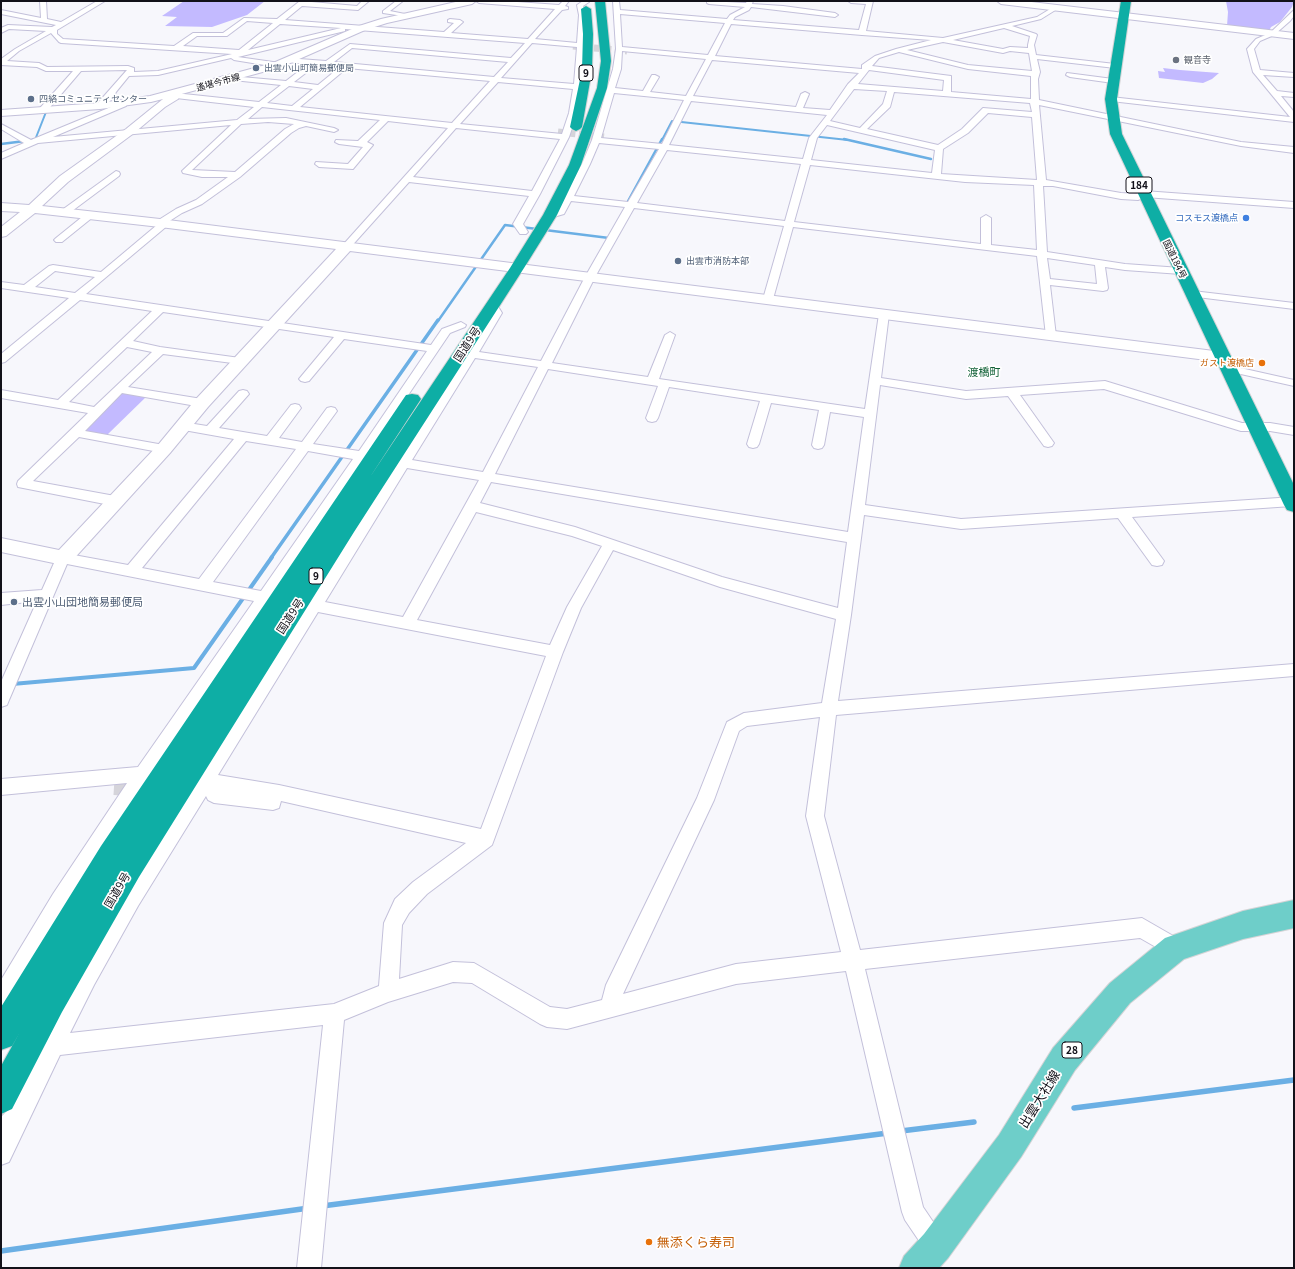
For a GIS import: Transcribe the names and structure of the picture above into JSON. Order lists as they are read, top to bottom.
{
  "streets": {
    "highway": [
      "9",
      "184",
      "国道184号",
      "国道9号"
    ],
    "main road": ["28", "出雲大社線"],
    "street": ["遙堪今市線"]
  },
  "crossings": [
    ["9", "国道9号"]
  ],
  "districts": ["渡橋町"],
  "places": [
    "観音寺",
    "出雲小山町簡易郵便局",
    "四絡コミュニティセンター",
    "コスモス渡橋点",
    "出雲市消防本部",
    "ガスト渡橋店",
    "出雲小山団地簡易郵便局",
    "無添くら寿司"
  ]
}
